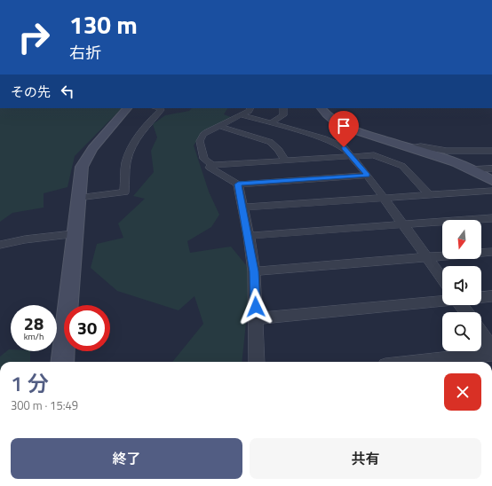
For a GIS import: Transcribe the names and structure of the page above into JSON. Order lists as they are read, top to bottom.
{
  "north": "bottom",
  "page": {
    "turn": ["130 m", "右折"],
    "then": "その先",
    "speed": "28 km/h",
    "limit": "30",
    "heading": ["1 分", "300 m · 15:49"],
    "buttons": ["終了", "共有"]
  }
}
